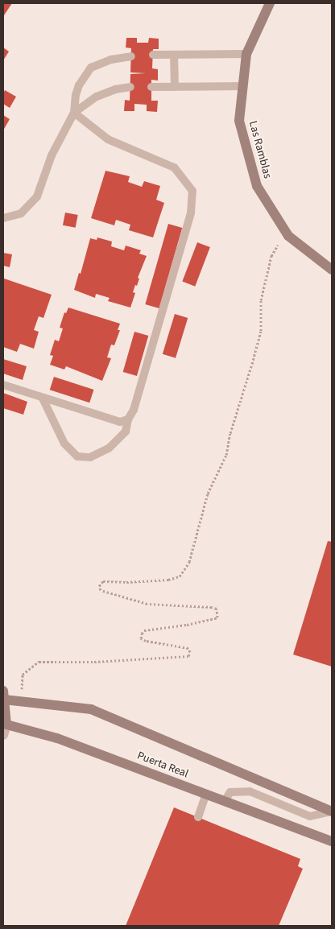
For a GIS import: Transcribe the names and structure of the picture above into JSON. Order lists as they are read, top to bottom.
{
  "streets": {
    "street": ["Las Ramblas", "Puerta Real"]
  }
}
